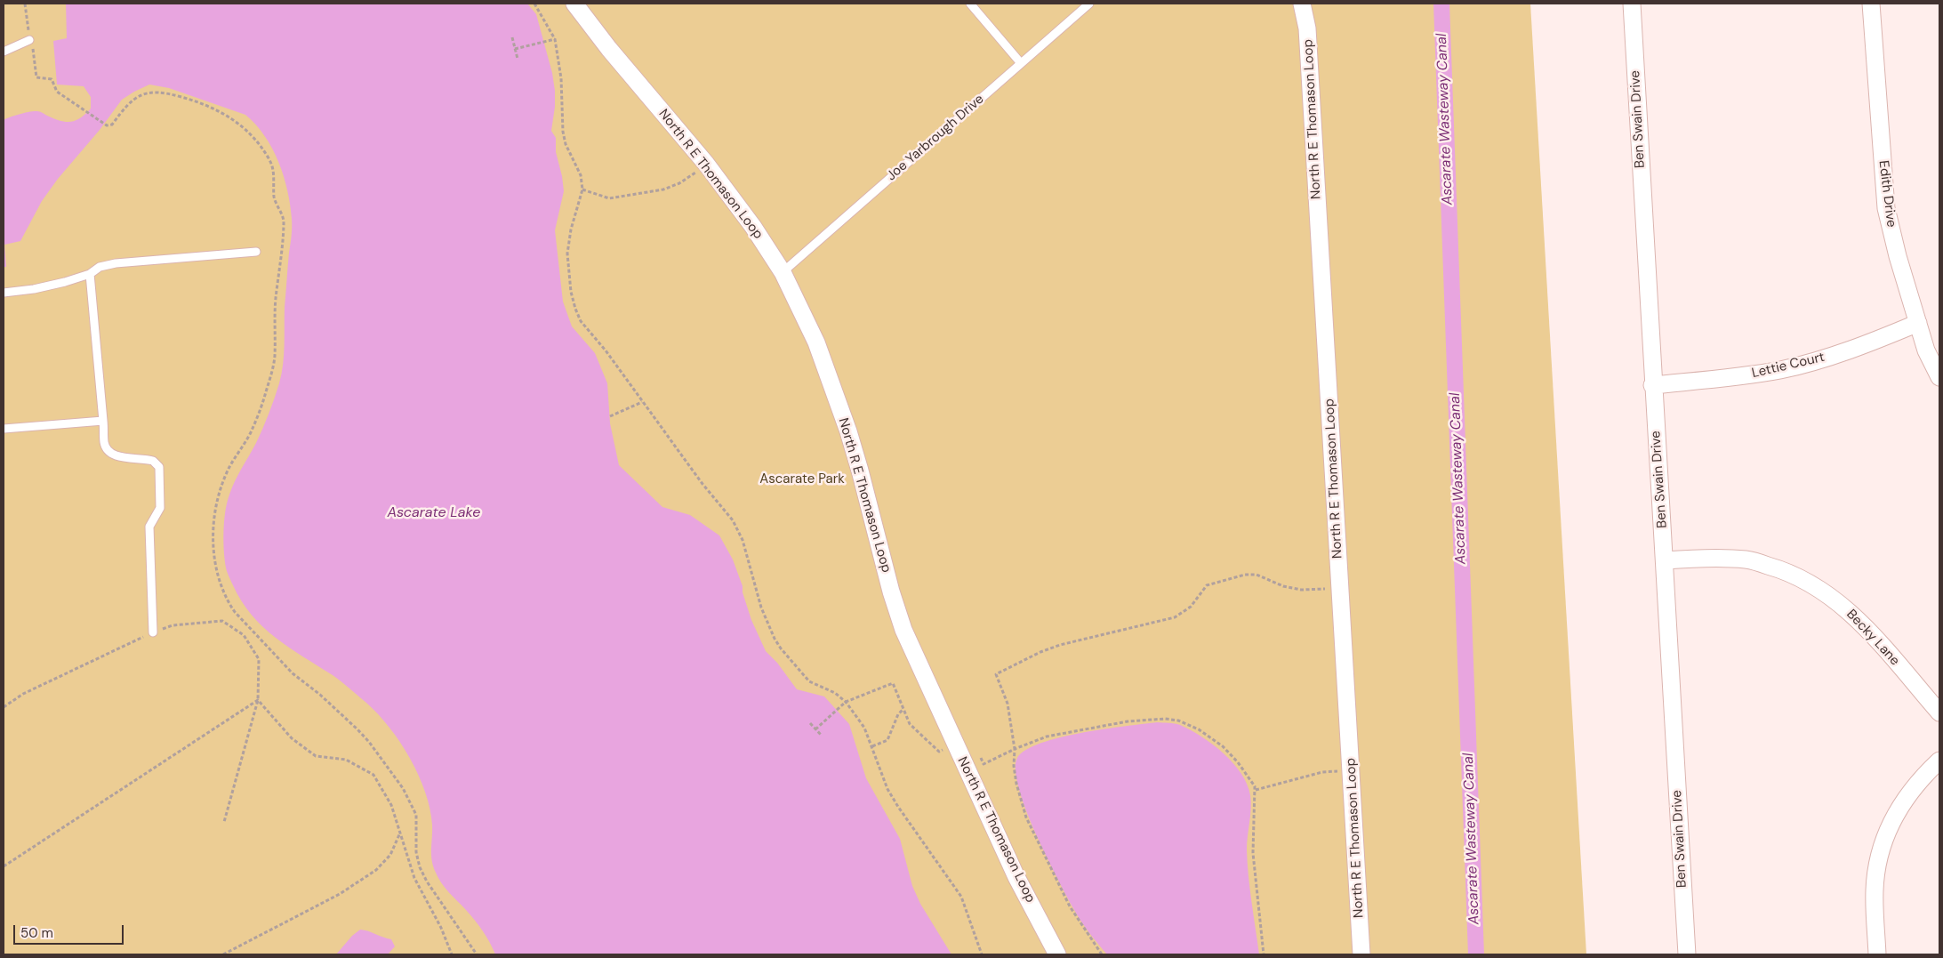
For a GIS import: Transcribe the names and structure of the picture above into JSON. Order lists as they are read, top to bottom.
{
  "streets": {
    "street": [
      "North R E Thomason Loop",
      "Ben Swain Drive",
      "Edith Drive",
      "Lettie Court",
      "Becky Lane"
    ],
    "lane": ["Joe Yarbrough Drive"]
  },
  "crossings": [
    ["North R E Thomason Loop", "Joe Yarbrough Drive"],
    ["Ben Swain Drive", "Lettie Court"],
    ["Ben Swain Drive", "Becky Lane"],
    ["Edith Drive", "Lettie Court"]
  ],
  "water": ["Ascarate Wasteway Canal", "Ascarate Lake"],
  "parks": ["Ascarate Park"],
  "scale_bar": "50 m"
}
